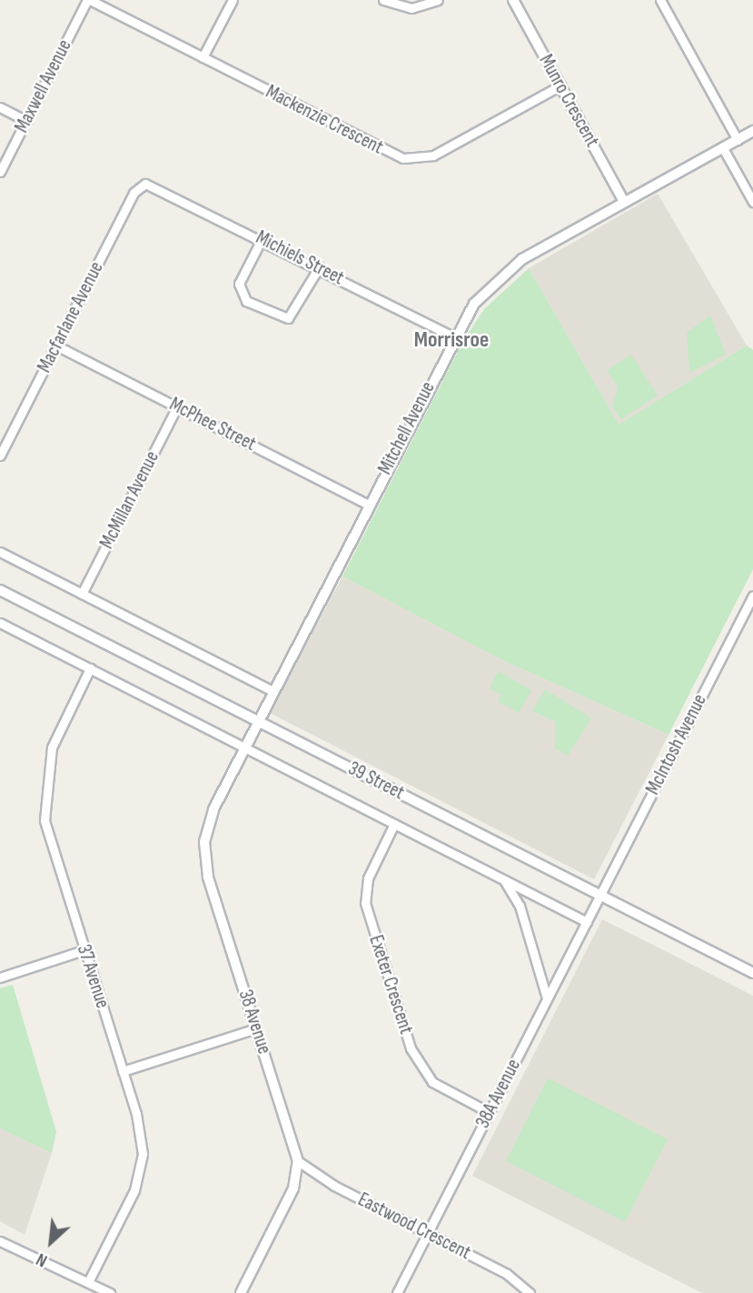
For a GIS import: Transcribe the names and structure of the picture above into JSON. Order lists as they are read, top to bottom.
{
  "streets": {
    "street": [
      "Maxwell Avenue",
      "Munro Crescent",
      "Mackenzie Crescent",
      "Michiels Street",
      "Macfarlane Avenue",
      "McPhee Street",
      "Mitchell Avenue",
      "McMillan Avenue",
      "McIntosh Avenue",
      "39 Street",
      "37 Avenue",
      "Exeter Crescent",
      "38 Avenue",
      "38A Avenue",
      "Eastwood Crescent"
    ]
  },
  "crossings": [
    ["Maxwell Avenue", "Mackenzie Crescent"],
    ["Munro Crescent", "Mackenzie Crescent"],
    ["Munro Crescent", "Mitchell Avenue"],
    ["Michiels Street", "Macfarlane Avenue"],
    ["Michiels Street", "Mitchell Avenue"],
    ["Macfarlane Avenue", "McPhee Street"],
    ["McPhee Street", "Mitchell Avenue"],
    ["McPhee Street", "McMillan Avenue"],
    ["Mitchell Avenue", "39 Street"],
    ["Mitchell Avenue", "38 Avenue"],
    ["McIntosh Avenue", "39 Street"],
    ["McIntosh Avenue", "38A Avenue"],
    ["39 Street", "37 Avenue"],
    ["39 Street", "Exeter Crescent"],
    ["39 Street", "38 Avenue"],
    ["39 Street", "38A Avenue"],
    ["Exeter Crescent", "38A Avenue"],
    ["38 Avenue", "Eastwood Crescent"],
    ["38A Avenue", "Eastwood Crescent"]
  ],
  "districts": ["Morrisroe"],
  "north": "bottom left"
}
